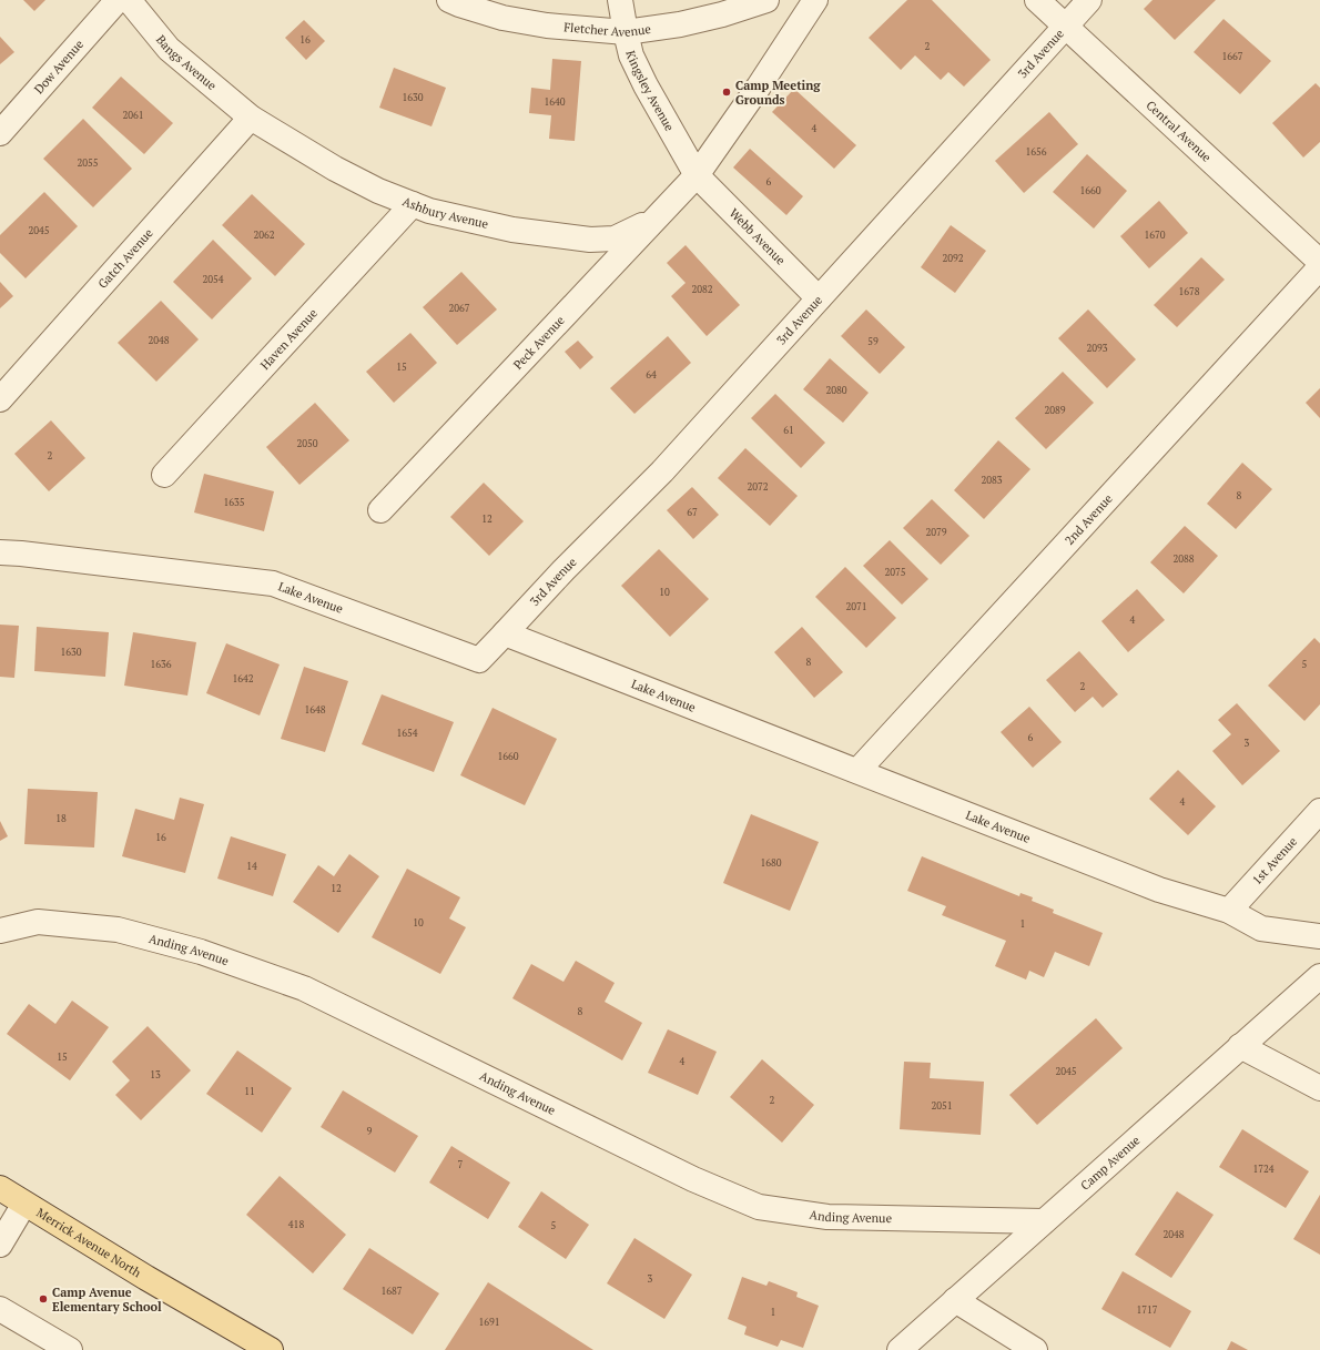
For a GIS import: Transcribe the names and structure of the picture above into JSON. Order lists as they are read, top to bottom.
{
  "streets": {
    "main road": ["Merrick Avenue North"],
    "street": [
      "Fletcher Avenue",
      "3rd Avenue",
      "Bangs Avenue",
      "Dow Avenue",
      "Kingsley Avenue",
      "Central Avenue",
      "Ashbury Avenue",
      "Webb Avenue",
      "Gatch Avenue",
      "Haven Avenue",
      "Peck Avenue",
      "2nd Avenue",
      "Lake Avenue",
      "1st Avenue",
      "Anding Avenue",
      "Camp Avenue"
    ]
  },
  "crossings": [
    ["Fletcher Avenue", "Kingsley Avenue"],
    ["3rd Avenue", "Central Avenue"],
    ["3rd Avenue", "Webb Avenue"],
    ["3rd Avenue", "Lake Avenue"],
    ["Bangs Avenue", "Ashbury Avenue"],
    ["Bangs Avenue", "Gatch Avenue"],
    ["Kingsley Avenue", "Webb Avenue"],
    ["Kingsley Avenue", "Peck Avenue"],
    ["Ashbury Avenue", "Gatch Avenue"],
    ["Ashbury Avenue", "Haven Avenue"],
    ["Ashbury Avenue", "Peck Avenue"],
    ["Webb Avenue", "Peck Avenue"],
    ["2nd Avenue", "Lake Avenue"],
    ["Lake Avenue", "1st Avenue"],
    ["Anding Avenue", "Camp Avenue"]
  ],
  "places": ["Camp Meeting Grounds", "Camp Avenue Elementary School"],
  "house_numbers": [
    "16",
    "2",
    "1667",
    "1630",
    "1640",
    "2061",
    "4",
    "1656",
    "2055",
    "6",
    "1660",
    "2045",
    "2062",
    "1670",
    "2092",
    "2054",
    "2082",
    "1678",
    "2067",
    "2048",
    "59",
    "2093",
    "15",
    "64",
    "2080",
    "2089",
    "61",
    "2050",
    "2",
    "2083",
    "2072",
    "8",
    "1635",
    "67",
    "12",
    "2079",
    "2088",
    "2075",
    "10",
    "2071",
    "4",
    "1630",
    "8",
    "1636",
    "5",
    "1642",
    "2",
    "1648",
    "1654",
    "6",
    "3",
    "1660",
    "4",
    "18",
    "16",
    "1680",
    "14",
    "12",
    "10",
    "1",
    "8",
    "15",
    "4",
    "2045",
    "13",
    "11",
    "2",
    "2051",
    "9",
    "7",
    "1724",
    "418",
    "5",
    "2048",
    "3",
    "1687",
    "1717",
    "1",
    "1691"
  ]
}
